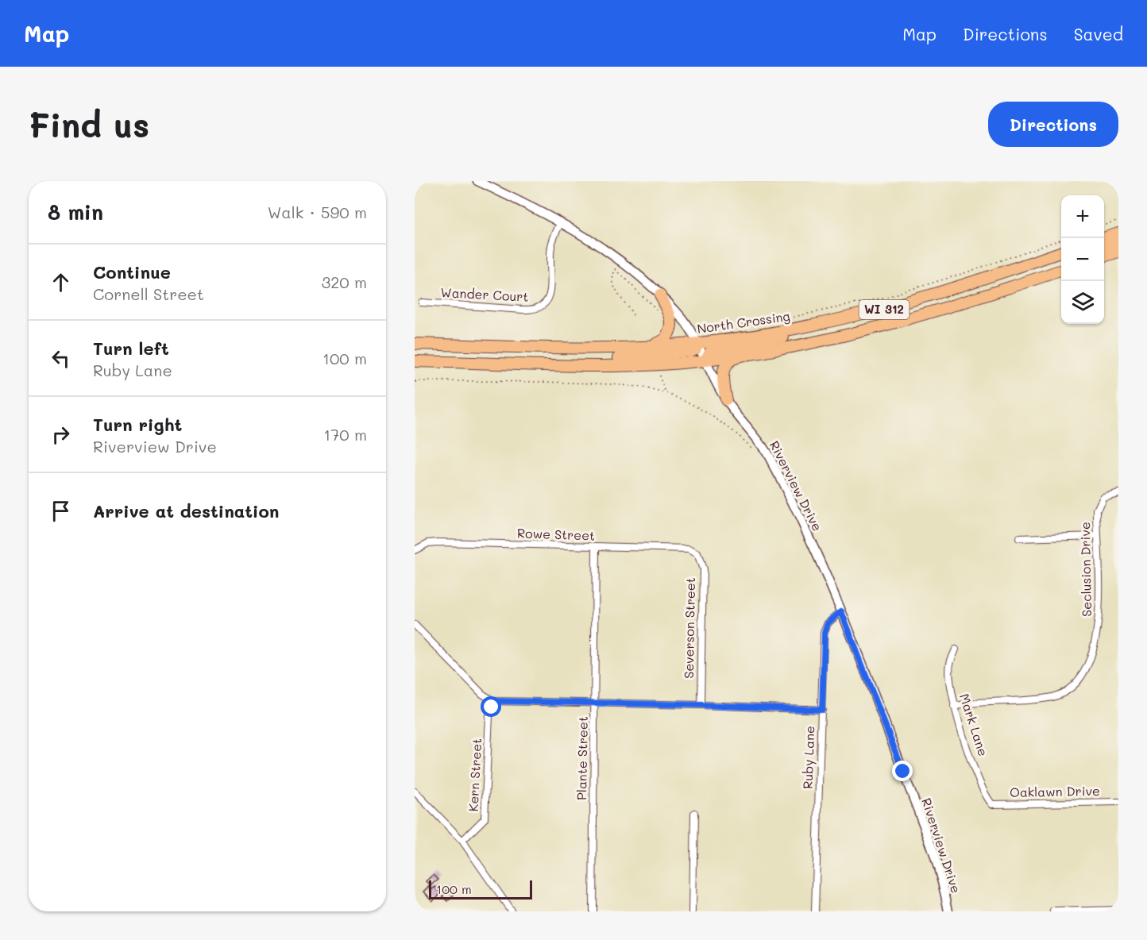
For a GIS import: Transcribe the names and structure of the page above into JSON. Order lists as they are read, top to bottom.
{
  "streets": {
    "main road": ["WI 312", "North Crossing"],
    "street": [
      "Wander Court",
      "Riverview Drive",
      "Rowe Street",
      "Seclusion Drive",
      "Severson Street",
      "Mark Lane",
      "Ruby Lane",
      "Plante Street",
      "Kern Street",
      "Oaklawn Drive"
    ]
  },
  "crossings": [
    ["Wander Court", "Riverview Drive"],
    ["WI 312", "Riverview Drive"],
    ["North Crossing", "Riverview Drive"],
    ["Riverview Drive", "Ruby Lane"],
    ["Rowe Street", "Severson Street"],
    ["Rowe Street", "Plante Street"],
    ["Seclusion Drive", "Mark Lane"],
    ["Mark Lane", "Oaklawn Drive"]
  ],
  "scale_bar": "100 m",
  "page": {
    "header": "Map",
    "nav": ["Map", "Directions", "Saved"],
    "buttons": "Directions",
    "title": "Find us",
    "heading": ["8 min", "Walk · 590 m"],
    "map_buttons": ["+", "−"],
    "list": [
      ["Continue", "Cornell Street", "320 m"],
      ["Turn left", "Ruby Lane", "100 m"],
      ["Turn right", "Riverview Drive", "170 m"],
      "Arrive at destination"
    ],
    "scale": "100 m"
  }
}
